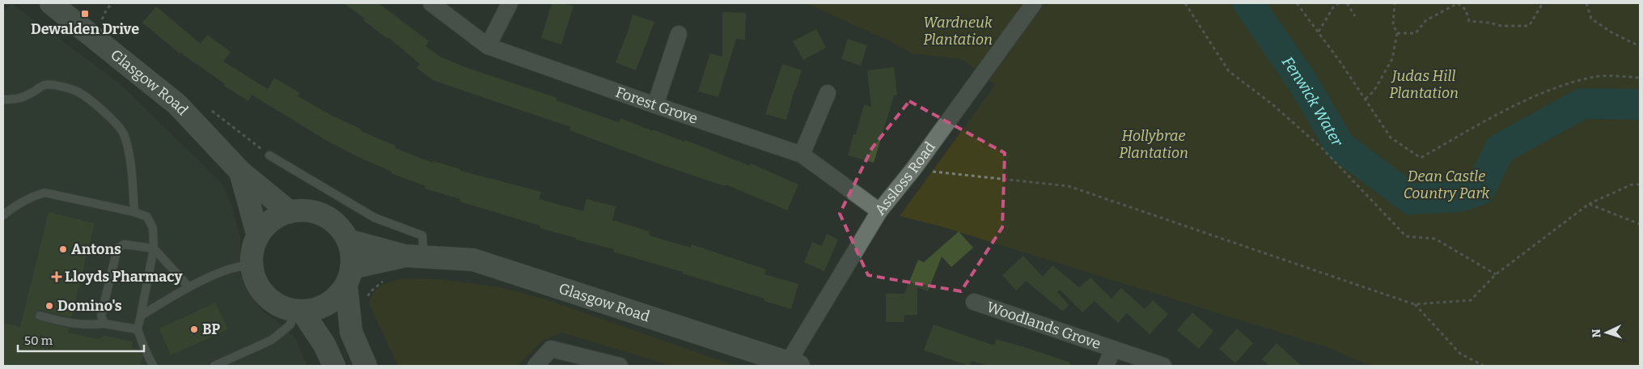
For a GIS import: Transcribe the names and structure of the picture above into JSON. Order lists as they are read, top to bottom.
{
  "streets": {
    "main road": ["Glasgow Road"],
    "street": ["Forest Grove", "Assloss Road", "Woodlands Grove"]
  },
  "crossings": [
    ["Glasgow Road", "Assloss Road"],
    ["Forest Grove", "Assloss Road"]
  ],
  "water": ["Fenwick Water"],
  "parks": [
    "Wardneuk Plantation",
    "Judas Hill Plantation",
    "Hollybrae Plantation",
    "Dean Castle Country Park"
  ],
  "places": {
    "transit": ["Dewalden Drive"],
    "other": ["Antons", "Domino's", "BP"],
    "health": ["Lloyds Pharmacy"]
  },
  "scale_bar": "50 m",
  "north": "left"
}
